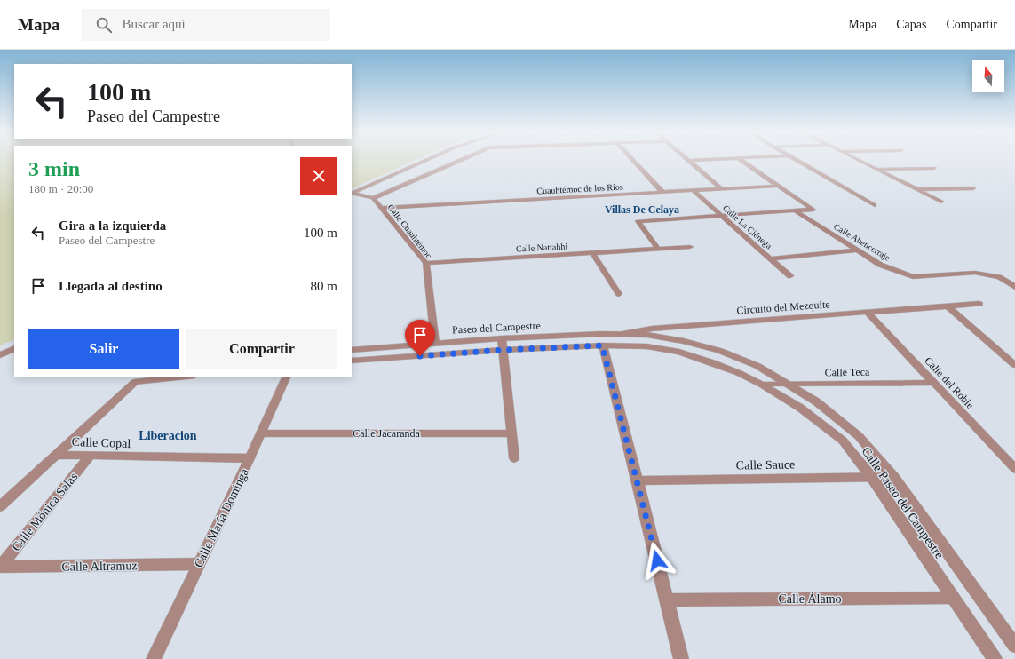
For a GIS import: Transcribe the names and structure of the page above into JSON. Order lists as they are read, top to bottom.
{
  "streets": {
    "street": [
      "Cuauhtémoc de los Ríos",
      "Calle La Ciénega",
      "Calle Cuauhtémoc",
      "Calle Abencerraje",
      "Calle Nattahhi",
      "Circuito del Mezquite",
      "Paseo del Campestre",
      "Calle Teca",
      "Calle del Roble",
      "Calle Jacaranda",
      "Calle Copal",
      "Calle Sauce",
      "Calle Paseo del Campestre",
      "Calle Mónica Salas",
      "Calle María Dominga",
      "Calle Altramuz",
      "Calle Álamo"
    ]
  },
  "crossings": [
    ["Cuauhtémoc de los Ríos", "Calle La Ciénega"],
    ["Cuauhtémoc de los Ríos", "Calle Cuauhtémoc"],
    ["Calle Cuauhtémoc", "Calle Nattahhi"],
    ["Calle Cuauhtémoc", "Paseo del Campestre"],
    ["Circuito del Mezquite", "Paseo del Campestre"],
    ["Circuito del Mezquite", "Calle del Roble"],
    ["Circuito del Mezquite", "Calle Paseo del Campestre"],
    ["Paseo del Campestre", "Calle Paseo del Campestre"],
    ["Calle Teca", "Calle del Roble"],
    ["Calle Teca", "Calle Paseo del Campestre"],
    ["Calle Jacaranda", "Calle María Dominga"],
    ["Calle Copal", "Calle Mónica Salas"],
    ["Calle Copal", "Calle María Dominga"],
    ["Calle Sauce", "Calle Paseo del Campestre"],
    ["Calle Paseo del Campestre", "Calle Álamo"],
    ["Calle Mónica Salas", "Calle Altramuz"],
    ["Calle María Dominga", "Calle Altramuz"]
  ],
  "districts": ["Villas De Celaya", "Liberacion"],
  "north": "top",
  "page": {
    "header": "Mapa",
    "search": "Buscar aquí",
    "nav": ["Mapa", "Capas", "Compartir"],
    "turn": ["100 m", "Paseo del Campestre"],
    "heading": ["3 min", "180 m · 20:00"],
    "list": [
      {
        "name": "Gira a la izquierda",
        "note": "Paseo del Campestre",
        "value": "100 m"
      },
      {
        "name": "Llegada al destino",
        "value": "80 m"
      }
    ],
    "buttons": ["Salir", "Compartir"]
  }
}
